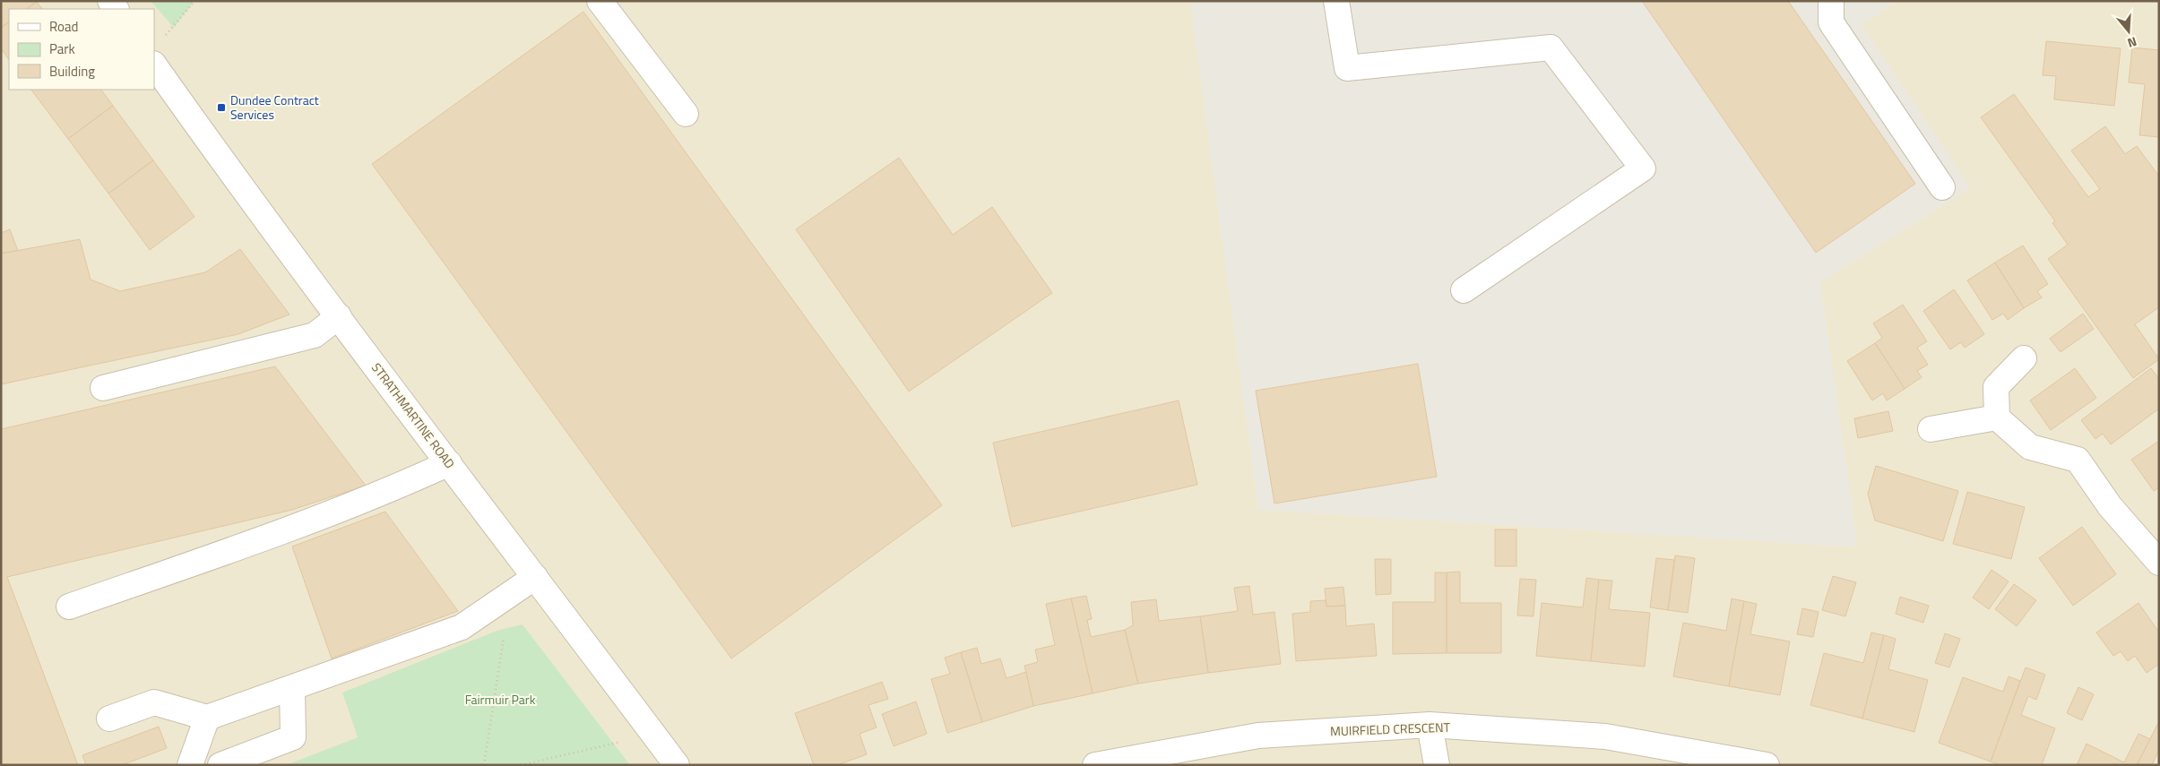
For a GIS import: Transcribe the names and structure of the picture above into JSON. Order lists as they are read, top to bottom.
{
  "streets": {
    "street": ["STRATHMARTINE ROAD", "MUIRFIELD CRESCENT"]
  },
  "parks": ["Fairmuir Park"],
  "places": {
    "transit": ["Dundee Contract Services"]
  },
  "legend": ["Road", "Park", "Building"],
  "north": "bottom"
}
